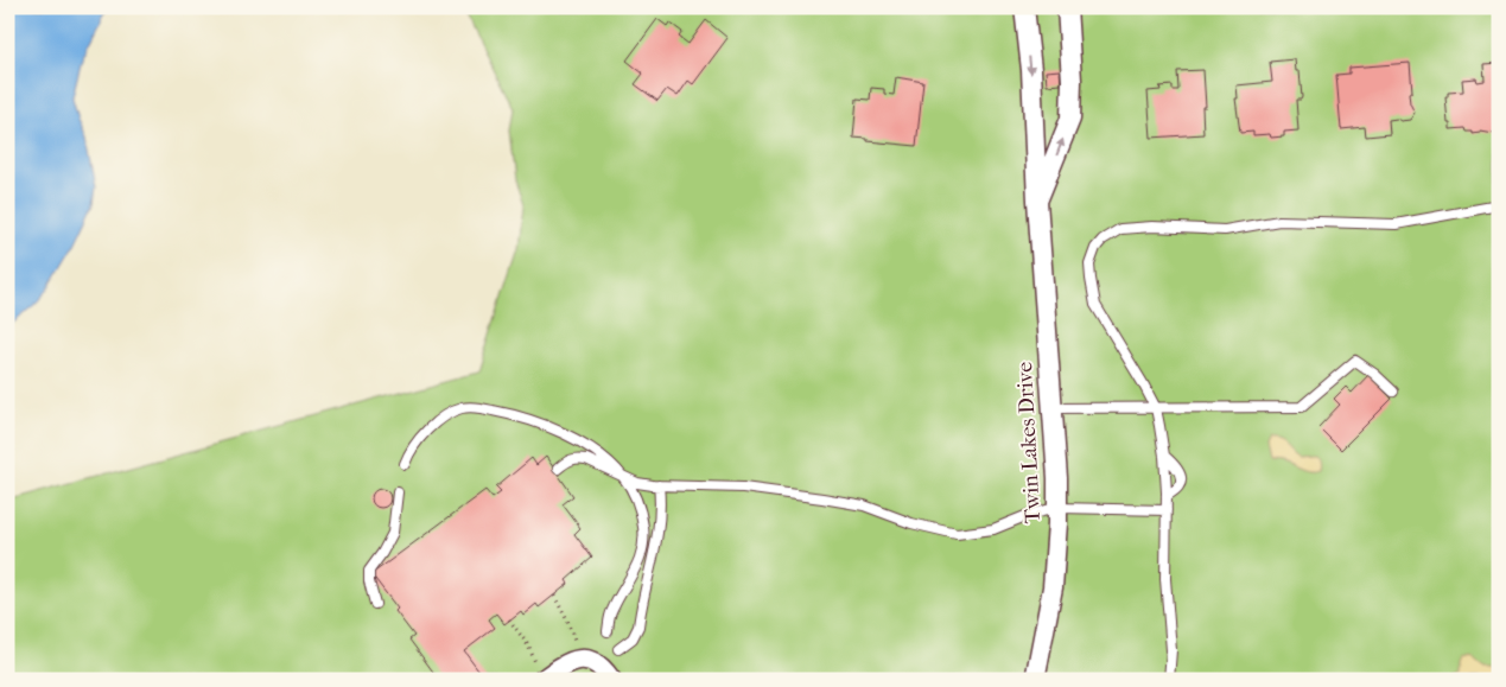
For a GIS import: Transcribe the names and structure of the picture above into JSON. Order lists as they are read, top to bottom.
{
  "streets": {
    "street": ["Twin Lakes Drive"]
  }
}
